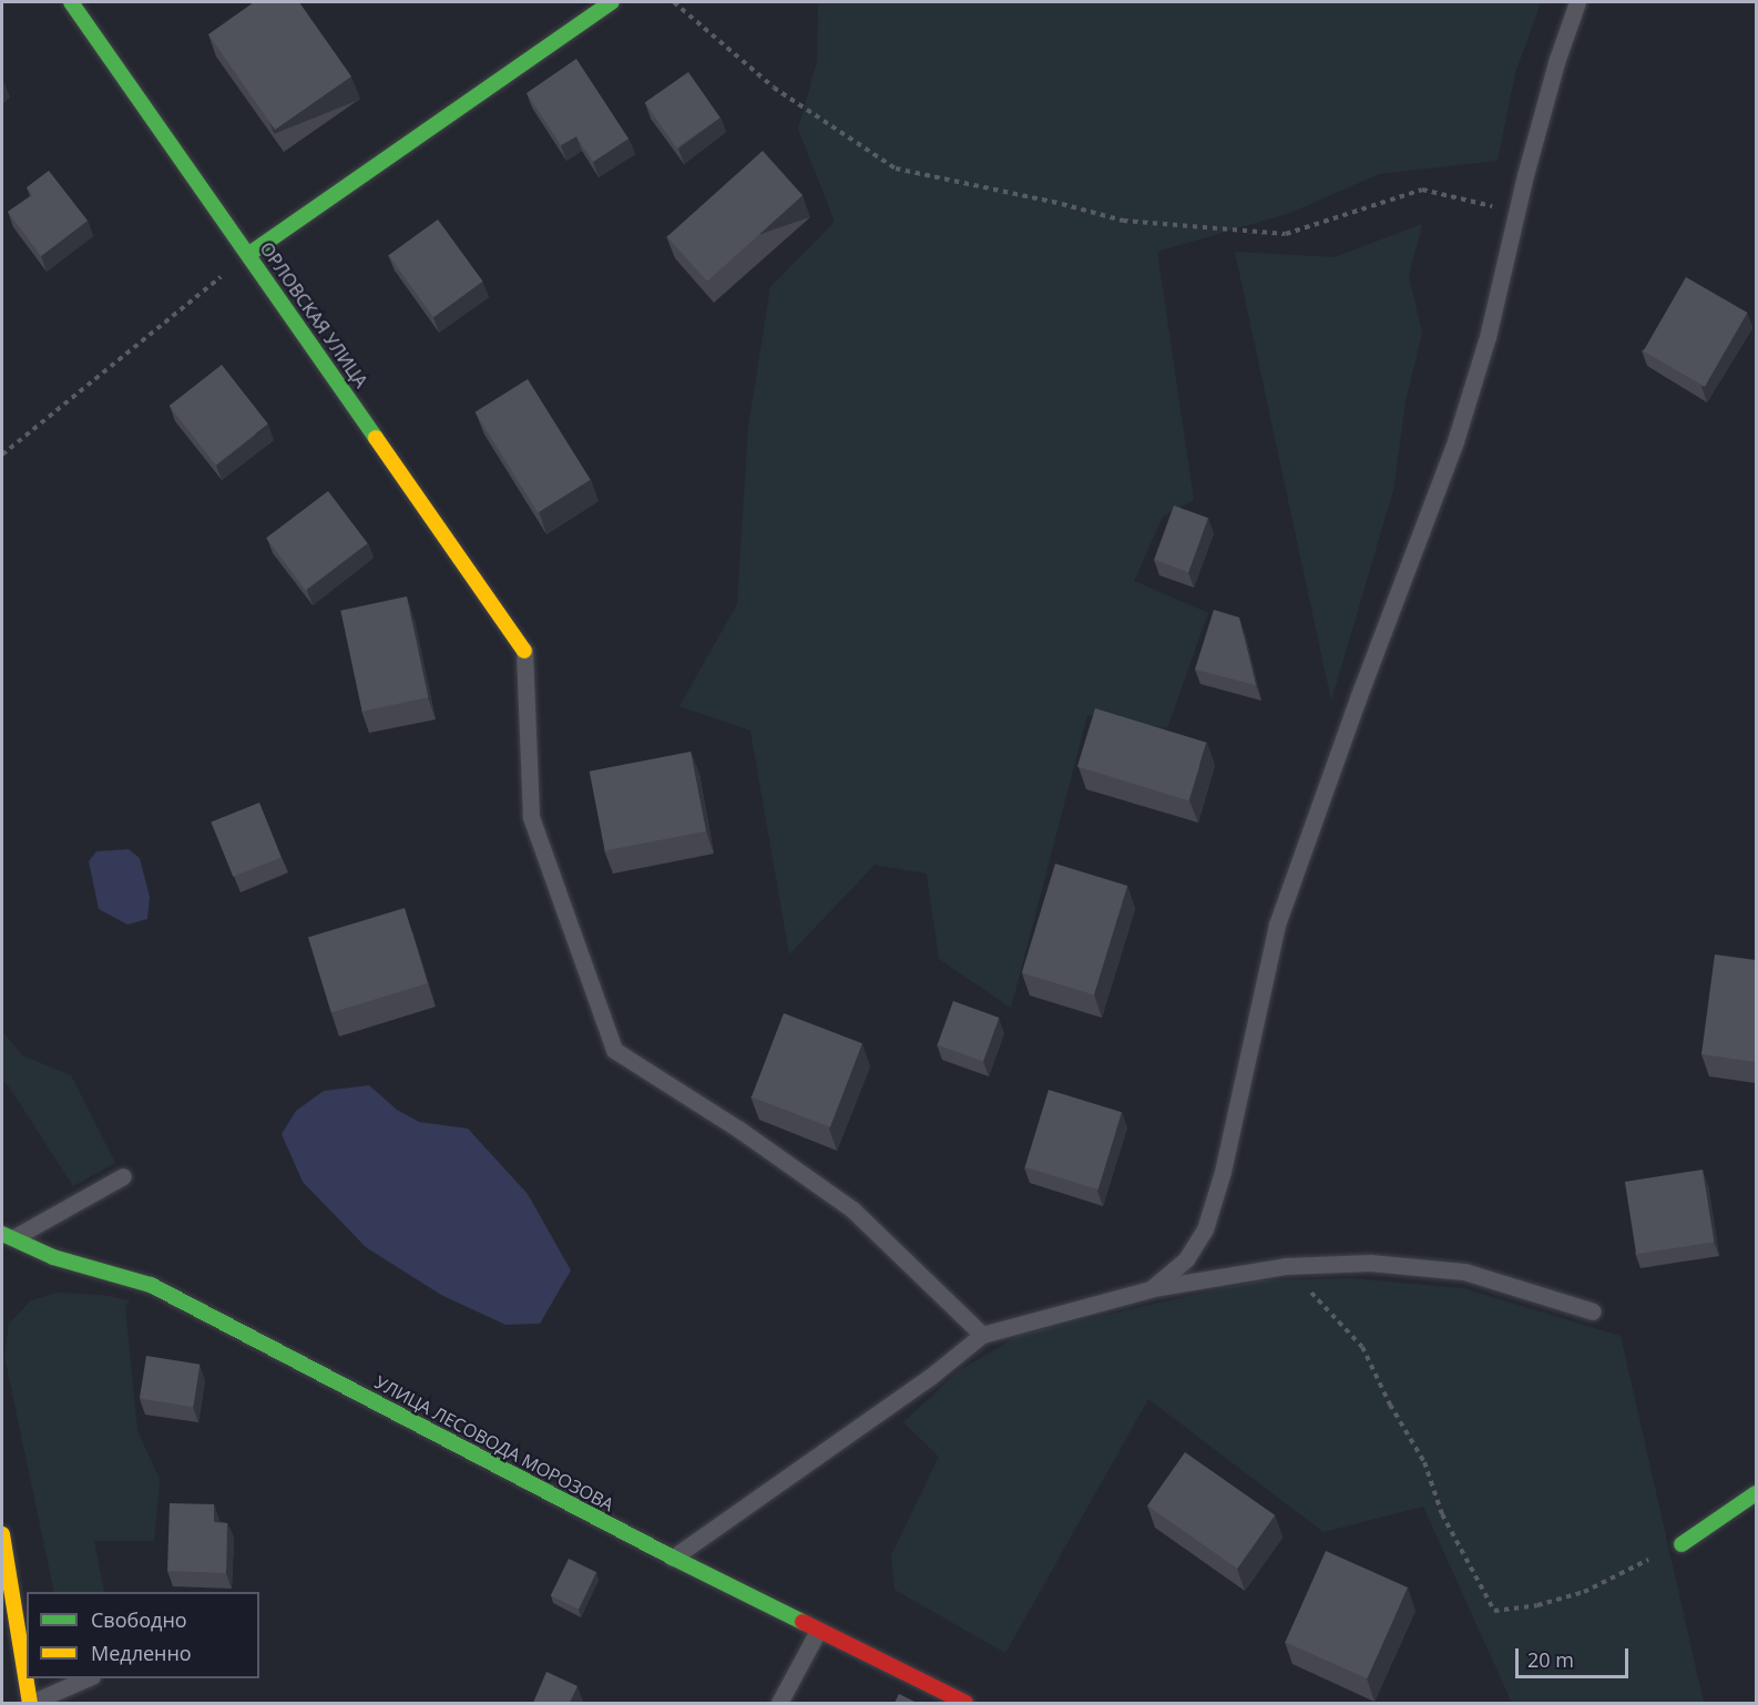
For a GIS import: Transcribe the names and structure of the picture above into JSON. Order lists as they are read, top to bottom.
{
  "streets": {
    "street": ["ОРЛОВСКАЯ УЛИЦА", "УЛИЦА ЛЕСОВОДА МОРОЗОВА"]
  },
  "legend": ["Свободно", "Медленно"],
  "scale_bar": "20 m"
}
